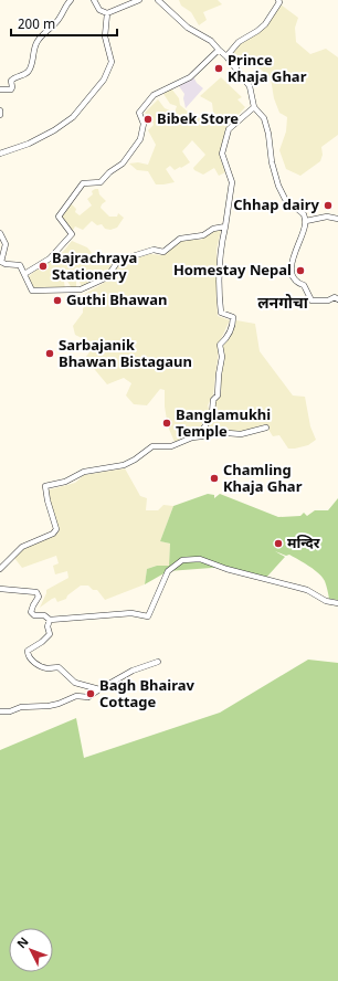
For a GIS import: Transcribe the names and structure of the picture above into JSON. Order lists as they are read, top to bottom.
{
  "districts": ["लनगोचा"],
  "places": [
    "Prince Khaja Ghar",
    "Bibek Store",
    "Chhap dairy",
    "Bajrachraya Stationery",
    "Homestay Nepal",
    "Guthi Bhawan",
    "Sarbajanik Bhawan Bistagaun",
    "Banglamukhi Temple",
    "Chamling Khaja Ghar",
    "मन्दिर",
    "Bagh Bhairav Cottage"
  ],
  "scale_bar": "200 m",
  "north": "top left"
}
